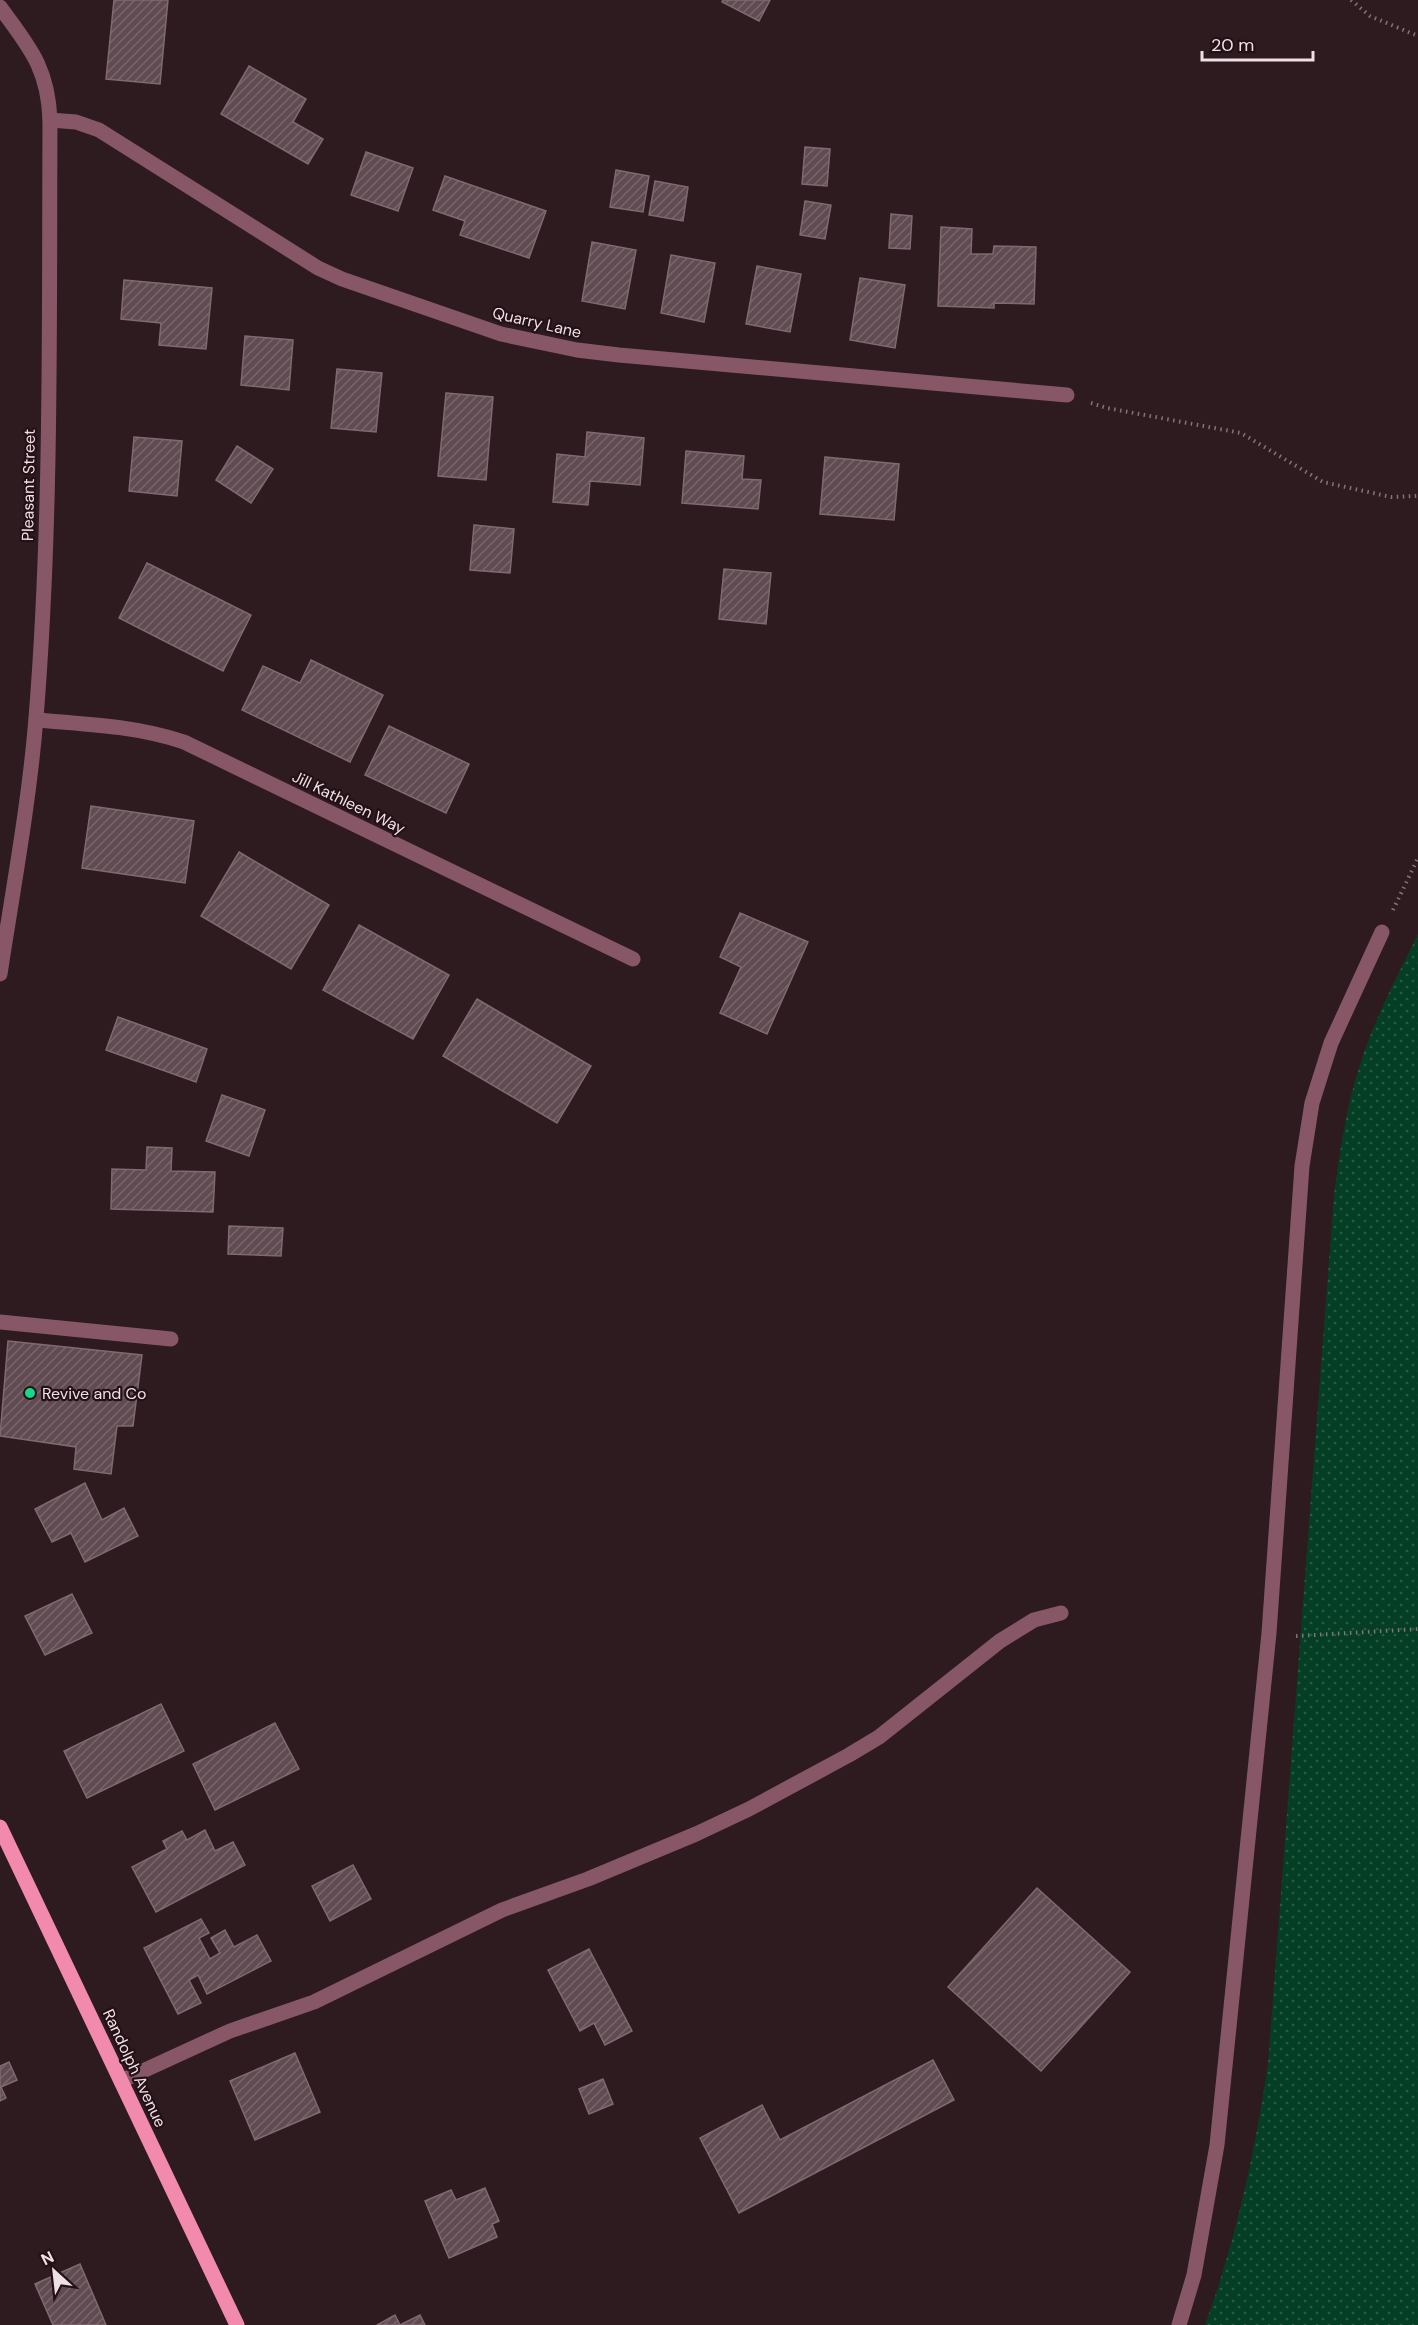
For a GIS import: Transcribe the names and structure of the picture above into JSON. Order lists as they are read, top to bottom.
{
  "streets": {
    "main road": ["Randolph Avenue"],
    "street": ["Quarry Lane", "Pleasant Street", "Jill Kathleen Way"]
  },
  "crossings": [
    ["Quarry Lane", "Pleasant Street"],
    ["Pleasant Street", "Jill Kathleen Way"]
  ],
  "places": ["Revive and Co"],
  "scale_bar": "20 m",
  "north": "top left"
}
